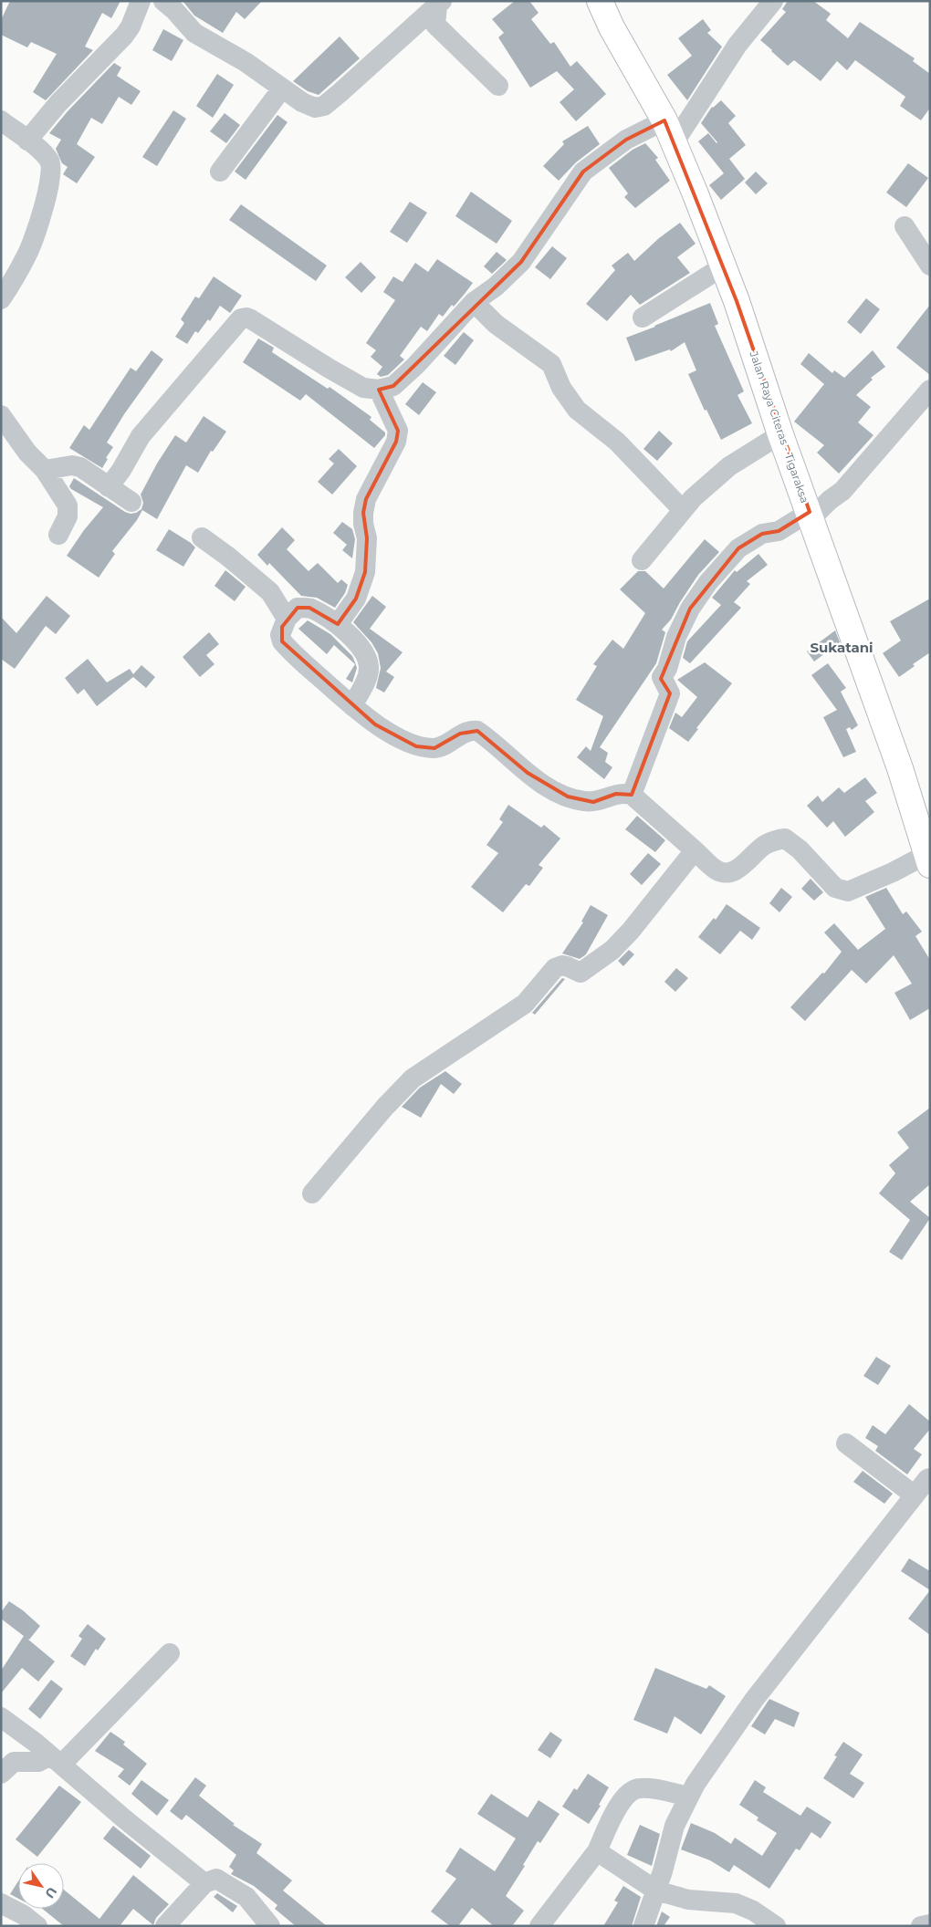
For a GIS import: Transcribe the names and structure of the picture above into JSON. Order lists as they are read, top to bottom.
{
  "streets": {
    "main road": ["Jalan Raya Citeras - Tigaraksa"]
  },
  "districts": ["Sukatani"],
  "north": "bottom right"
}
